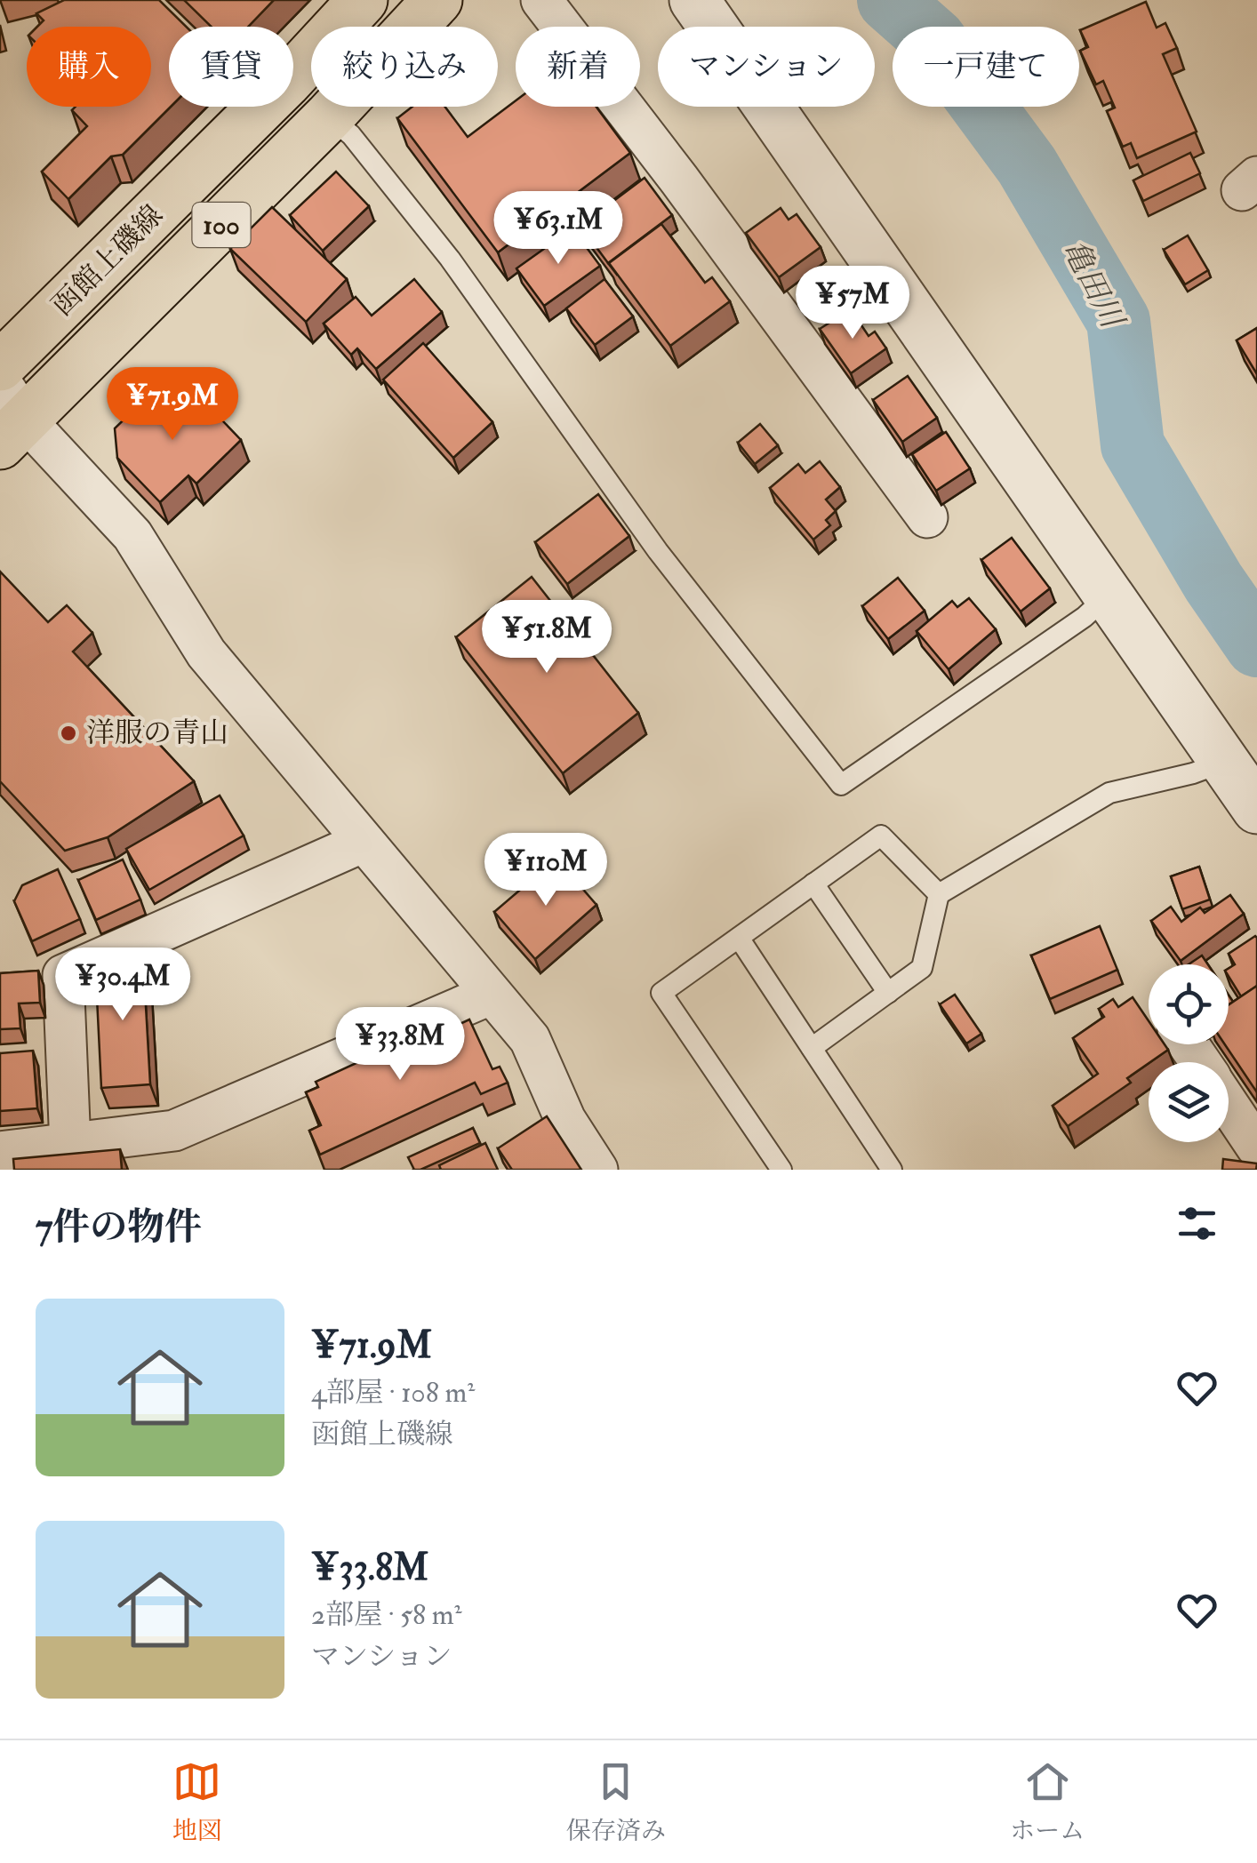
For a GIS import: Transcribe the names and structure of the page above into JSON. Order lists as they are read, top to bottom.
{
  "streets": {
    "main road": ["100", "函館上磯線"]
  },
  "water": ["亀田川"],
  "places": ["洋服の青山"],
  "page": {
    "chip": [
      "購入",
      "賃貸",
      "絞り込み",
      "新着",
      "マンション",
      "一戸建て"
    ],
    "price": [
      "¥63.1M",
      "¥57M",
      "¥71.9M",
      "¥51.8M",
      "¥110M",
      "¥30.4M",
      "¥33.8M"
    ],
    "heading": "7件の物件",
    "list": [
      {
        "name": "¥71.9M",
        "note": "4部屋 · 108 m² · 函館上磯線"
      },
      {
        "name": "¥33.8M",
        "note": "2部屋 · 58 m² · マンション"
      }
    ],
    "tabs": ["地図", "保存済み", "ホーム"]
  }
}
